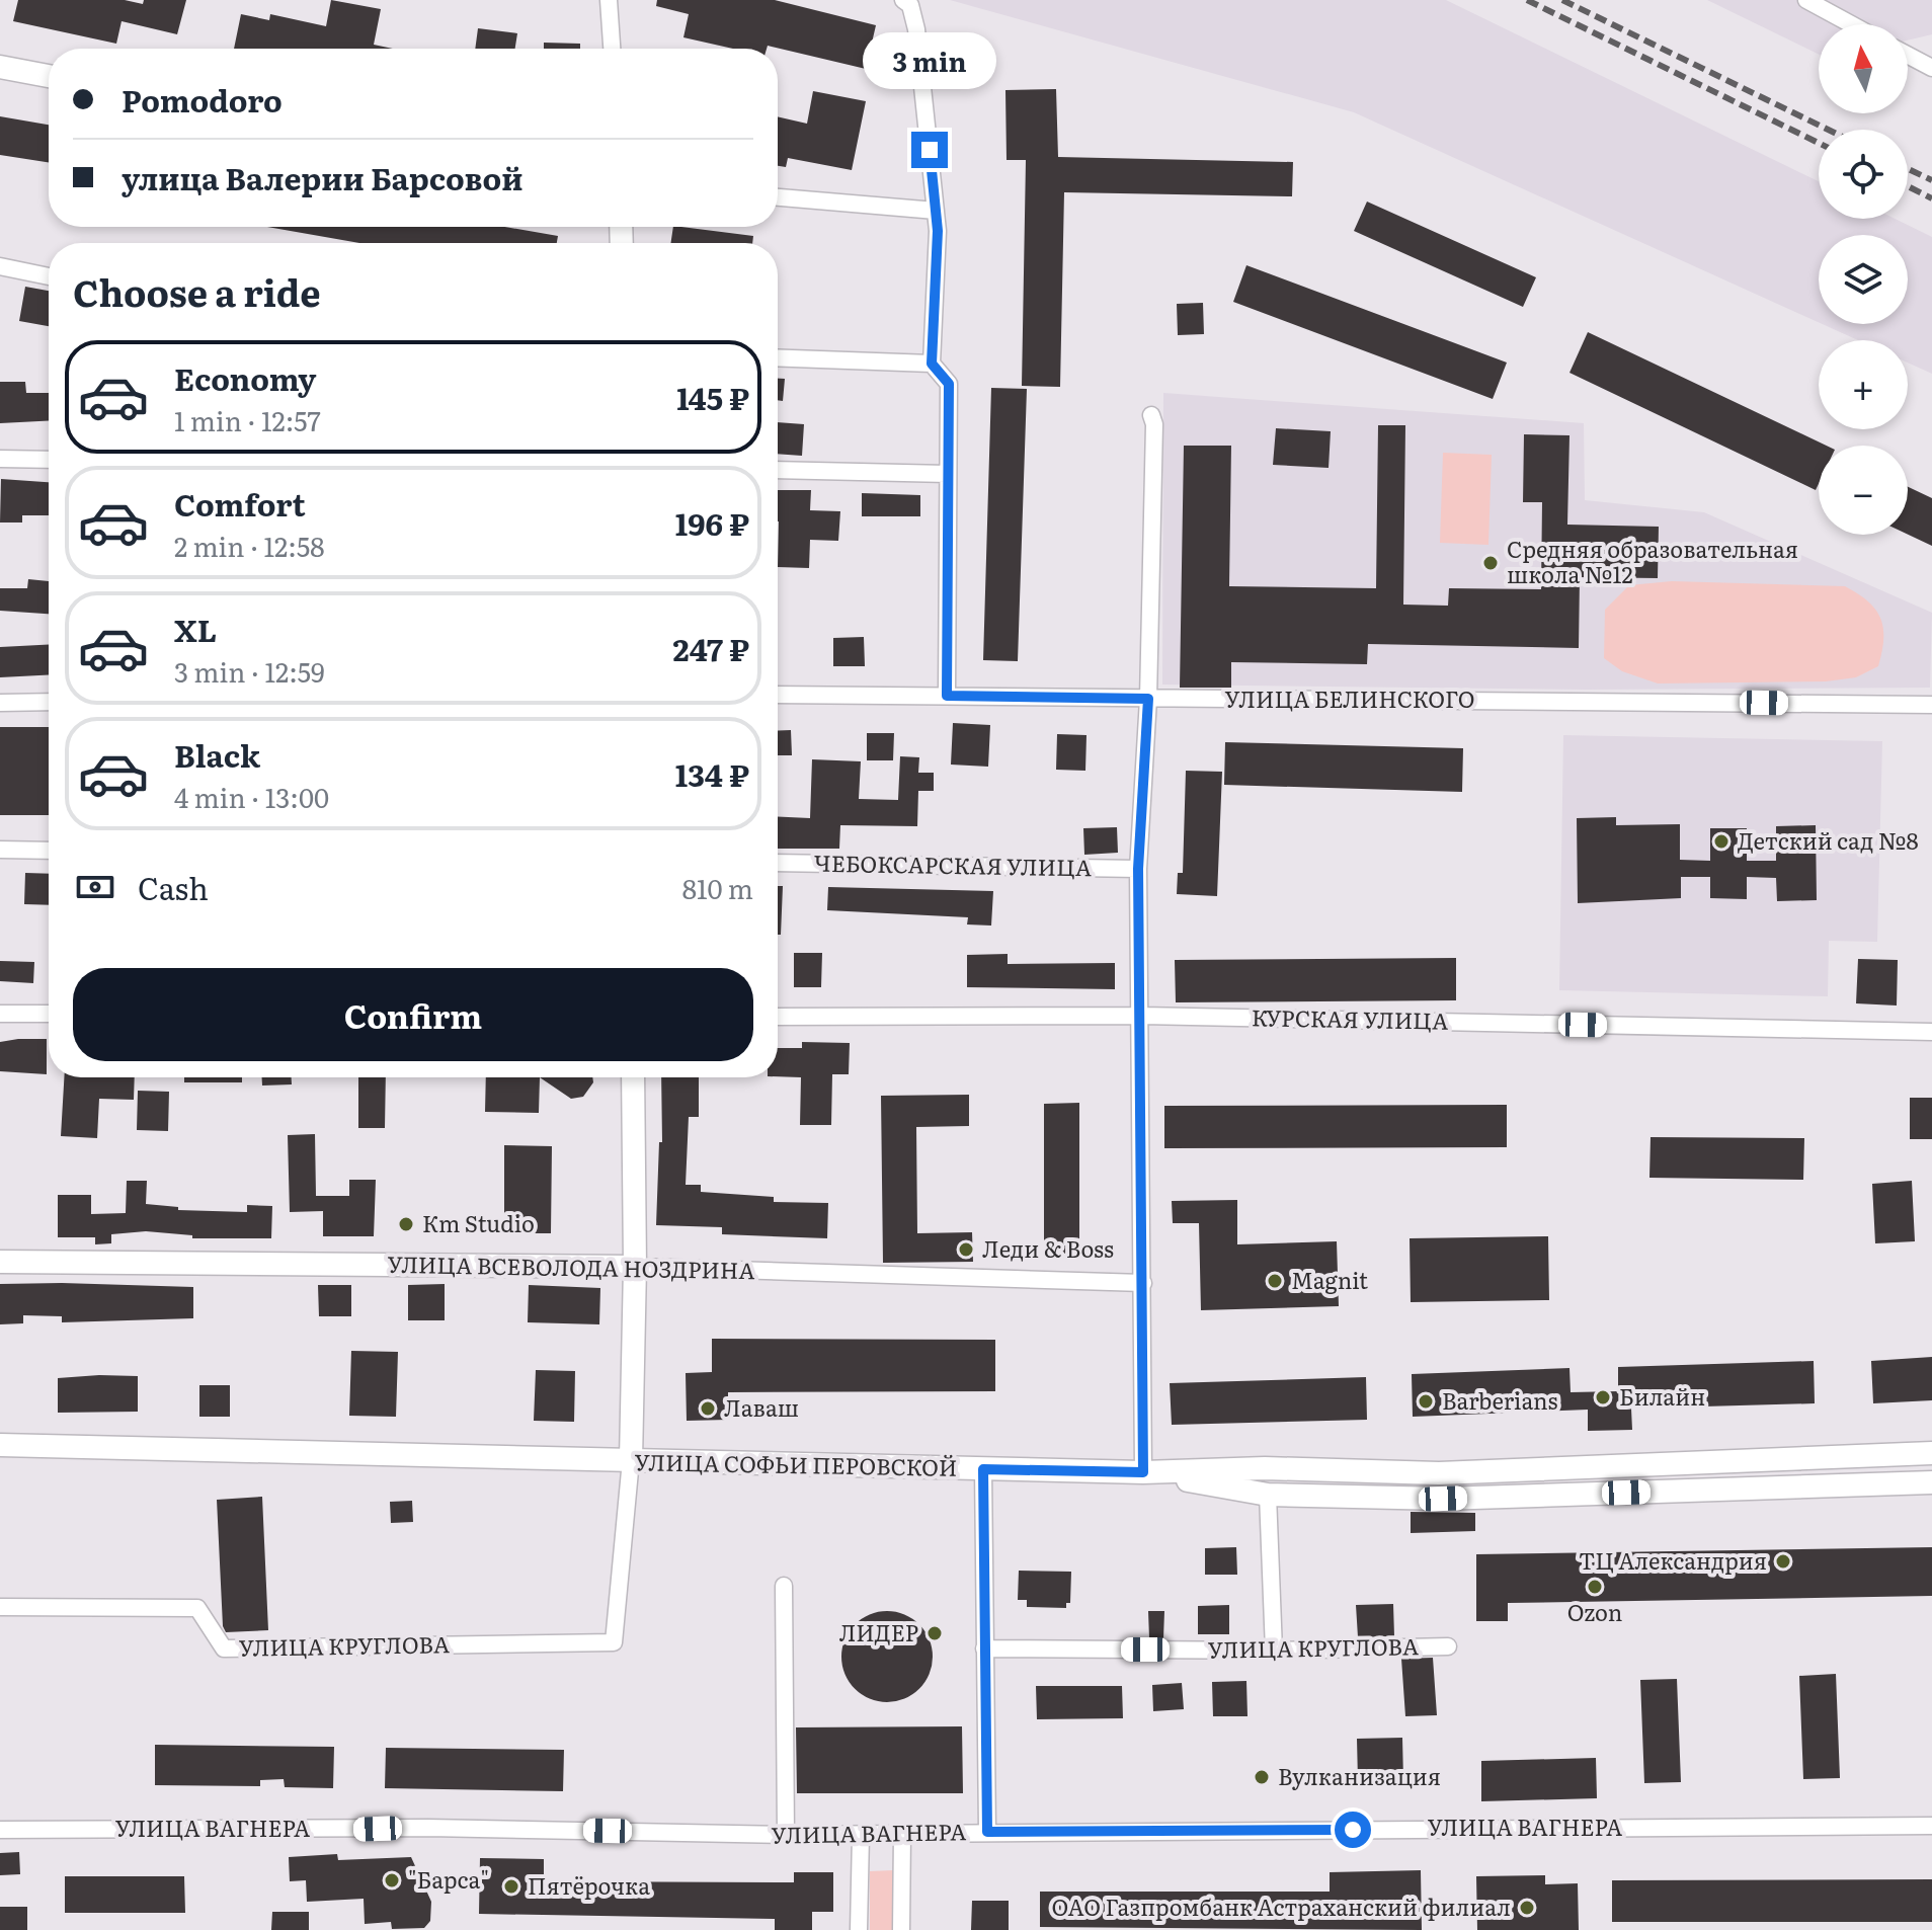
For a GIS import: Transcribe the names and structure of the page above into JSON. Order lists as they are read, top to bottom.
{
  "streets": {
    "main road": ["УЛИЦА ВСЕВОЛОДА НОЗДРИНА", "УЛИЦА СОФЬИ ПЕРОВСКОЙ"],
    "street": [
      "УЛИЦА БЕЛИНСКОГО",
      "ЧЕБОКСАРСКАЯ УЛИЦА",
      "КУРСКАЯ УЛИЦА",
      "УЛИЦА КРУГЛОВА",
      "УЛИЦА ВАГНЕРА"
    ]
  },
  "crossings": [
    ["УЛИЦА СОФЬИ ПЕРОВСКОЙ", "УЛИЦА КРУГЛОВА"]
  ],
  "places": [
    "Средняя образовательная школа №12",
    "Детский сад №8",
    "Кm Studio",
    "Леди & Boss",
    "Magnit",
    "Билайн",
    "Barberians",
    "Лаваш",
    "ТЦ Александрия",
    "Ozon",
    "ЛИДЕР",
    "Вулканизация",
    "\"Барса\"",
    "Пятёрочка",
    "ОАО Газпромбанк Астраханский филиал"
  ],
  "north": "top",
  "page": {
    "map_buttons": ["+", "−"],
    "bubble": "3 min",
    "banner": ["Pomodoro", "улица Валерии Барсовой"],
    "heading": "Choose a ride",
    "list": [
      {
        "name": "Economy",
        "note": "1 min · 12:57",
        "value": "145 ₽"
      },
      {
        "name": "Comfort",
        "note": "2 min · 12:58",
        "value": "196 ₽"
      },
      {
        "name": "XL",
        "note": "3 min · 12:59",
        "value": "247 ₽"
      },
      {
        "name": "Black",
        "note": "4 min · 13:00",
        "value": "134 ₽"
      }
    ],
    "pay": ["Cash", "810 m"],
    "buttons": "Confirm"
  }
}
